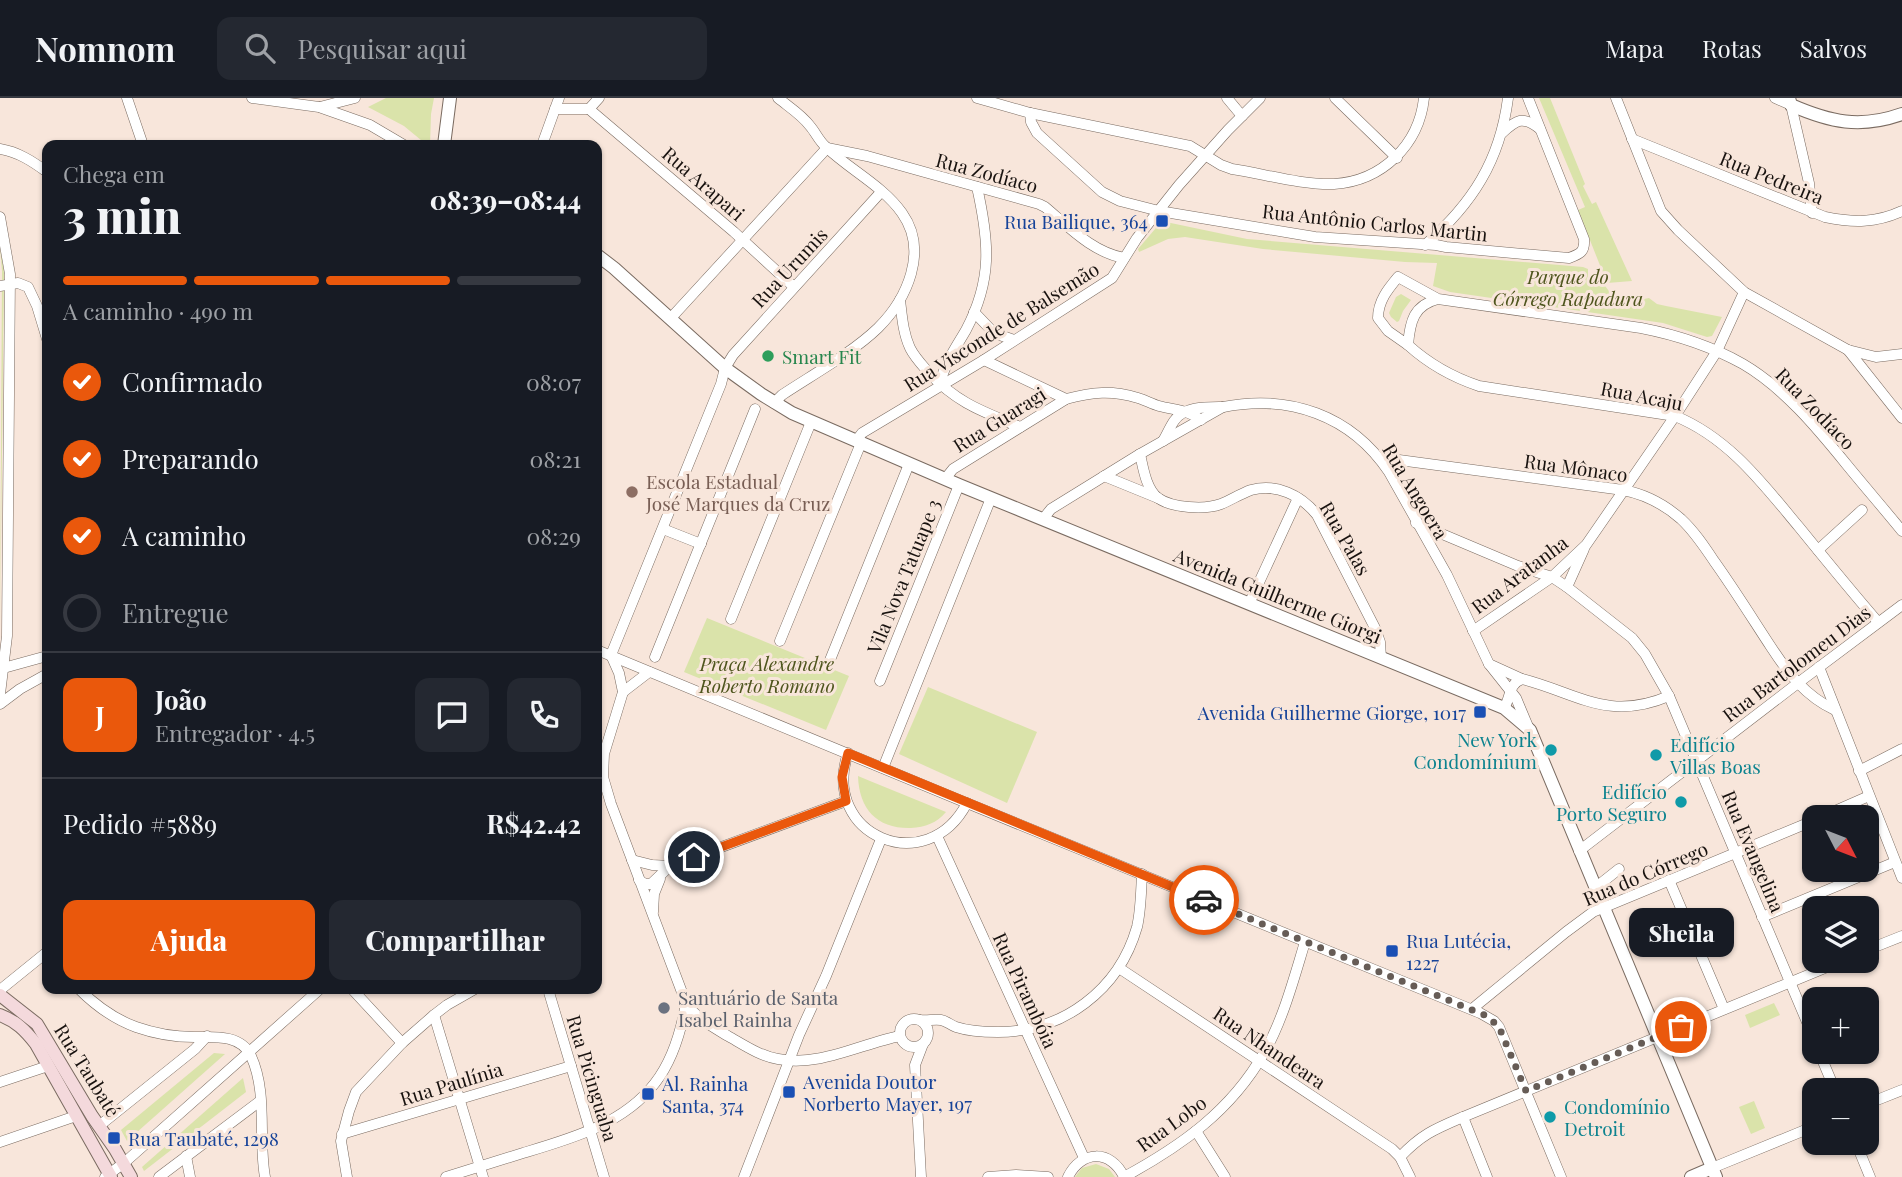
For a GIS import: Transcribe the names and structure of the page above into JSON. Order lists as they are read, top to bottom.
{
  "streets": {
    "main road": ["Rua Taubaté"],
    "street": [
      "Rua Zodíaco",
      "Rua Pedreira",
      "Rua Arapari",
      "Rua Antônio Carlos Martin",
      "Rua Urumis",
      "Rua Visconde de Balsemão",
      "Rua Acaju",
      "Rua Guaragi",
      "Rua Mônaco",
      "Rua Angoera",
      "Rua Palas",
      "Rua Aratanha",
      "Vila Nova Tatuape 3",
      "Avenida Guilherme Giorgi",
      "Rua Bartolomeu Dias",
      "Rua Evangelina",
      "Rua do Córrego",
      "Rua Pirambóia",
      "Rua Nhandeara",
      "Rua Picinguaba",
      "Rua Paulínia",
      "Rua Lobo"
    ]
  },
  "crossings": [
    ["Rua Zodíaco", "Rua Visconde de Balsemão"],
    ["Rua Zodíaco", "Rua Acaju"],
    ["Rua Zodíaco", "Rua Aratanha"],
    ["Rua Arapari", "Rua Urumis"],
    ["Rua Antônio Carlos Martin", "Rua Visconde de Balsemão"],
    ["Rua Urumis", "Avenida Guilherme Giorgi"],
    ["Rua Visconde de Balsemão", "Avenida Guilherme Giorgi"],
    ["Rua Acaju", "Rua Aratanha"],
    ["Rua Acaju", "Rua Bartolomeu Dias"],
    ["Rua Guaragi", "Rua Angoera"],
    ["Rua Guaragi", "Avenida Guilherme Giorgi"],
    ["Rua Mônaco", "Rua Angoera"],
    ["Rua Mônaco", "Rua Aratanha"],
    ["Rua Mônaco", "Rua Bartolomeu Dias"],
    ["Rua Angoera", "Rua Palas"],
    ["Rua Angoera", "Rua Aratanha"],
    ["Rua Angoera", "Avenida Guilherme Giorgi"],
    ["Rua Angoera", "Rua Evangelina"],
    ["Rua Palas", "Avenida Guilherme Giorgi"],
    ["Rua Aratanha", "Rua Evangelina"],
    ["Vila Nova Tatuape 3", "Avenida Guilherme Giorgi"],
    ["Avenida Guilherme Giorgi", "Rua Bartolomeu Dias"],
    ["Avenida Guilherme Giorgi", "Rua do Córrego"],
    ["Rua Bartolomeu Dias", "Rua Evangelina"],
    ["Rua Evangelina", "Rua do Córrego"],
    ["Rua Nhandeara", "Rua Lobo"],
    ["Rua Picinguaba", "Rua Paulínia"]
  ],
  "parks": ["Parque do Córrego Rapadura", "Praça Alexandre Roberto Romano"],
  "places": {
    "transit": [
      "Rua Bailique, 364",
      "Avenida Guilherme Giorge, 1017",
      "Rua Lutécia, 1227",
      "Avenida Doutor Norberto Mayer, 197",
      "Al. Rainha Santa, 374",
      "Rua Taubaté, 1298"
    ],
    "other": [
      "Smart Fit",
      "Escola Estadual José Marques da Cruz",
      "New York Condomínium",
      "Edifício Villas Boas",
      "Edifício Porto Seguro",
      "Santuário de Santa Isabel Rainha",
      "Sheila",
      "Condomínio Detroit"
    ]
  },
  "north": "bottom right",
  "page": {
    "header": "Nomnom",
    "search": "Pesquisar aqui",
    "nav": ["Mapa", "Rotas", "Salvos"],
    "heading": ["3 min", "Chega em", "08:39–08:44"],
    "panel": [
      "João",
      "Entregador · 4.5",
      "Pedido #5889",
      "R$42.42"
    ],
    "bar": "A caminho · 490 m",
    "list": [
      ["Confirmado", "08:07"],
      ["Preparando", "08:21"],
      ["A caminho", "08:29"],
      "Entregue"
    ],
    "round": "J",
    "map_buttons": ["+", "−"],
    "buttons": ["Ajuda", "Compartilhar"],
    "bubble": "Sheila"
  }
}
